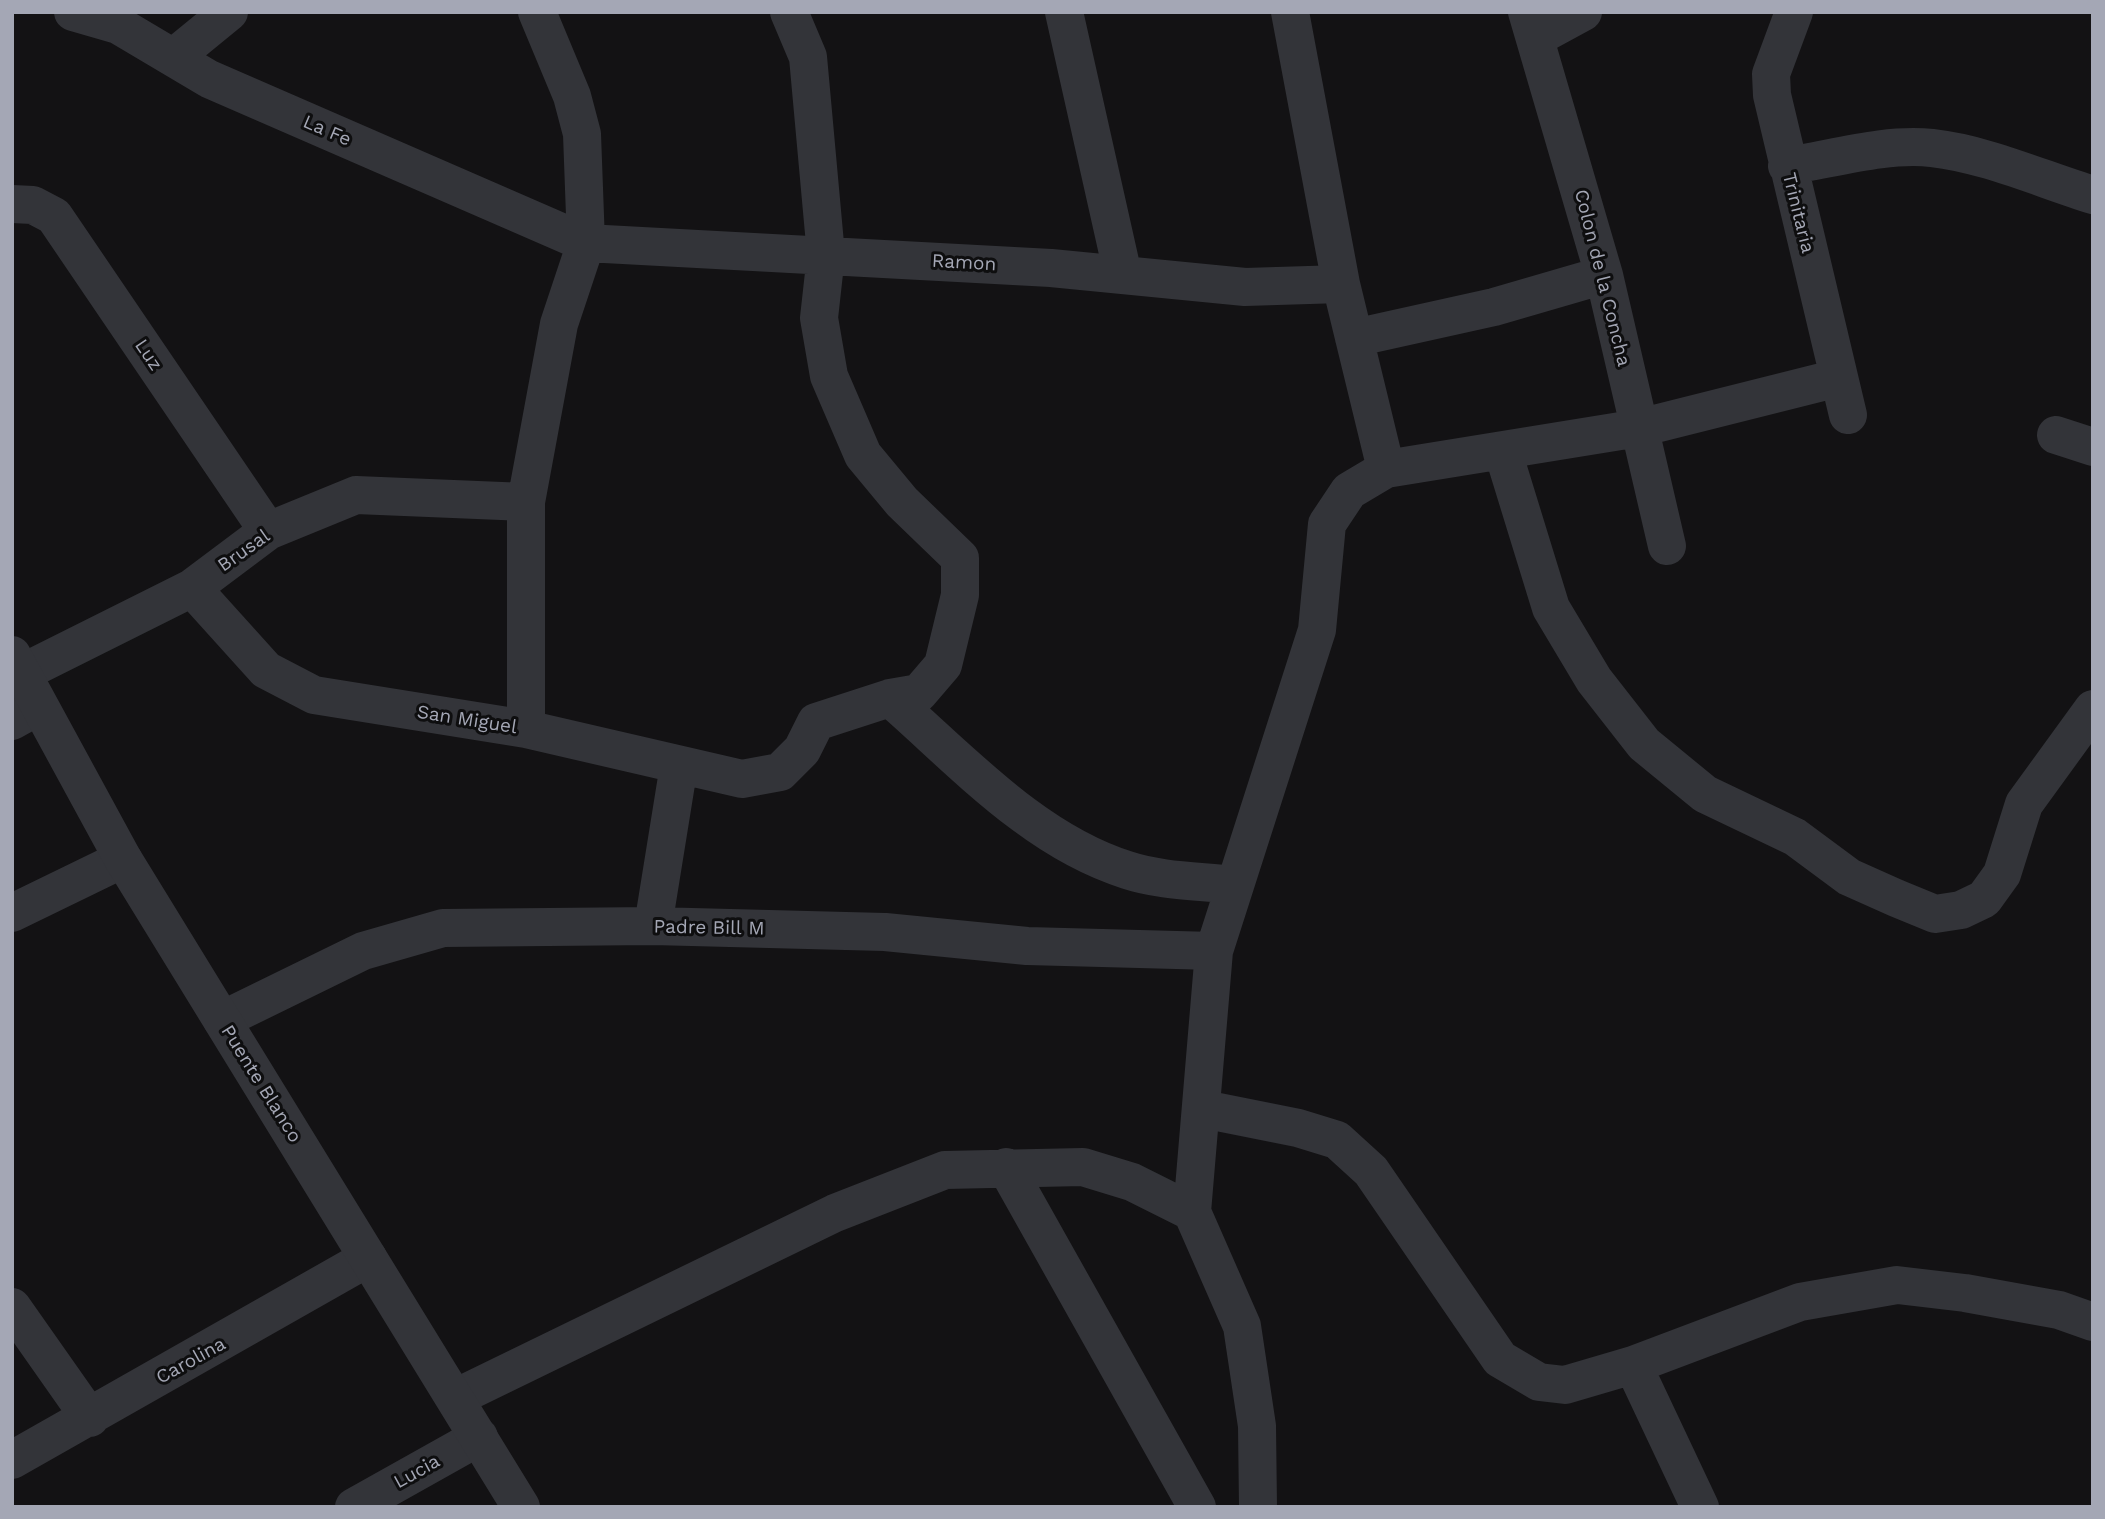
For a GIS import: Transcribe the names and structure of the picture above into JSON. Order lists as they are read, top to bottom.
{
  "streets": {
    "street": [
      "La Fe",
      "Trinitaria",
      "Ramon",
      "Colon de la Concha",
      "Luz",
      "Brusal",
      "San Miguel",
      "Padre Bill M",
      "Puente Blanco",
      "Carolina",
      "Lucia"
    ]
  },
  "crossings": [
    ["La Fe", "Ramon"],
    ["Luz", "Brusal"],
    ["Brusal", "San Miguel"],
    ["Brusal", "Puente Blanco"],
    ["Padre Bill M", "Puente Blanco"],
    ["Puente Blanco", "Carolina"],
    ["Puente Blanco", "Lucia"]
  ]
}
